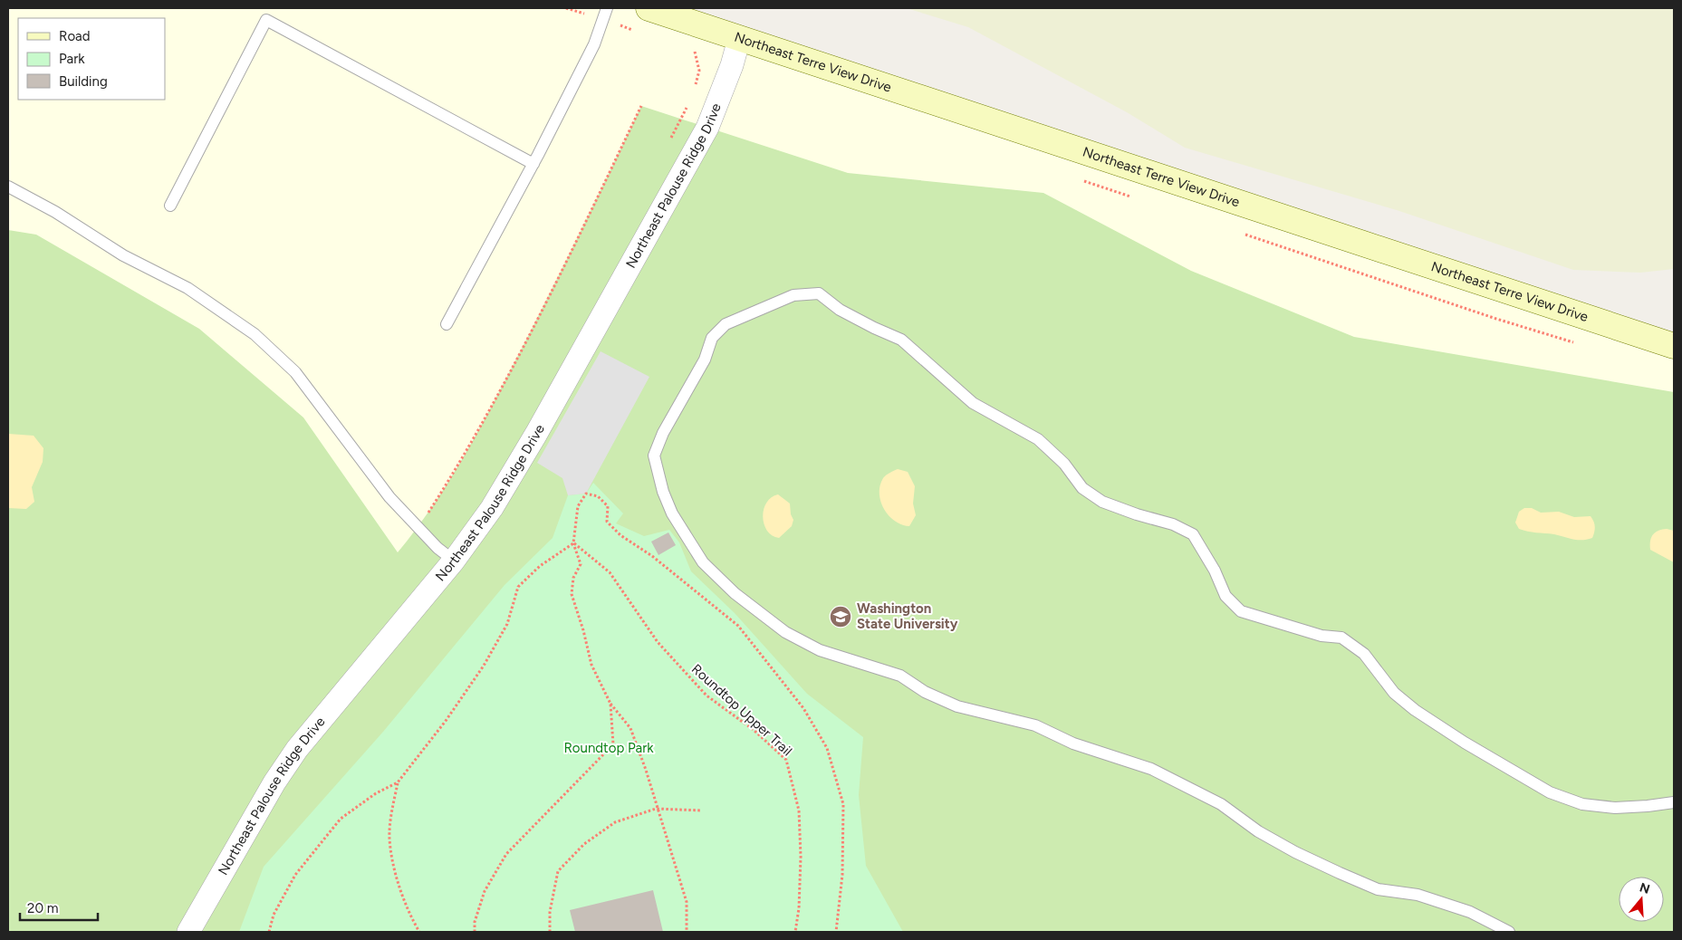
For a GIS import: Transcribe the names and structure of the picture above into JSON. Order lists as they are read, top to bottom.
{
  "streets": {
    "main road": ["Northeast Terre View Drive"],
    "street": ["Northeast Palouse Ridge Drive"],
    "path": ["Roundtop Upper Trail"]
  },
  "crossings": [
    ["Northeast Terre View Drive", "Northeast Palouse Ridge Drive"]
  ],
  "parks": ["Roundtop Park"],
  "places": {
    "school or university": ["Washington State University"]
  },
  "legend": ["Road", "Park", "Building"],
  "scale_bar": "20 m",
  "north": "top"
}
